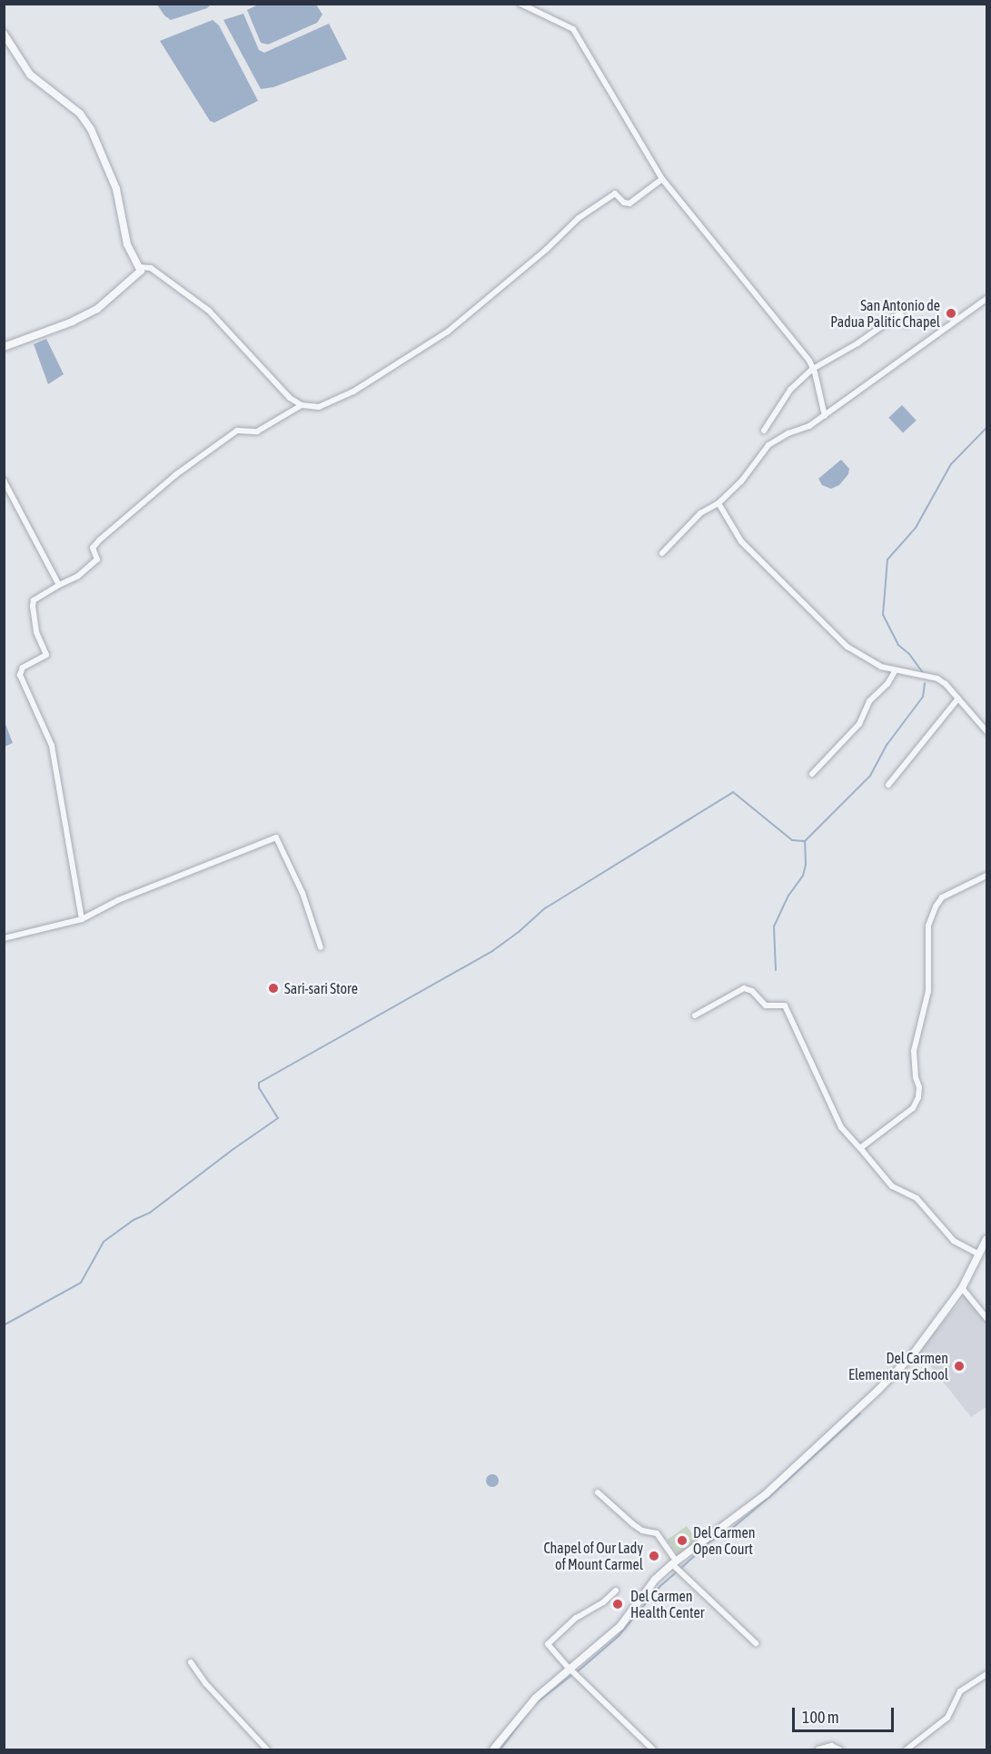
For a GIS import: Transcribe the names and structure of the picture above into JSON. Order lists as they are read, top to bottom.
{
  "places": [
    "San Antonio de Padua Palitic Chapel",
    "Sari-sari Store",
    "Del Carmen Elementary School",
    "Del Carmen Open Court",
    "Chapel of Our Lady of Mount Carmel",
    "Del Carmen Health Center"
  ],
  "scale_bar": "100 m"
}
